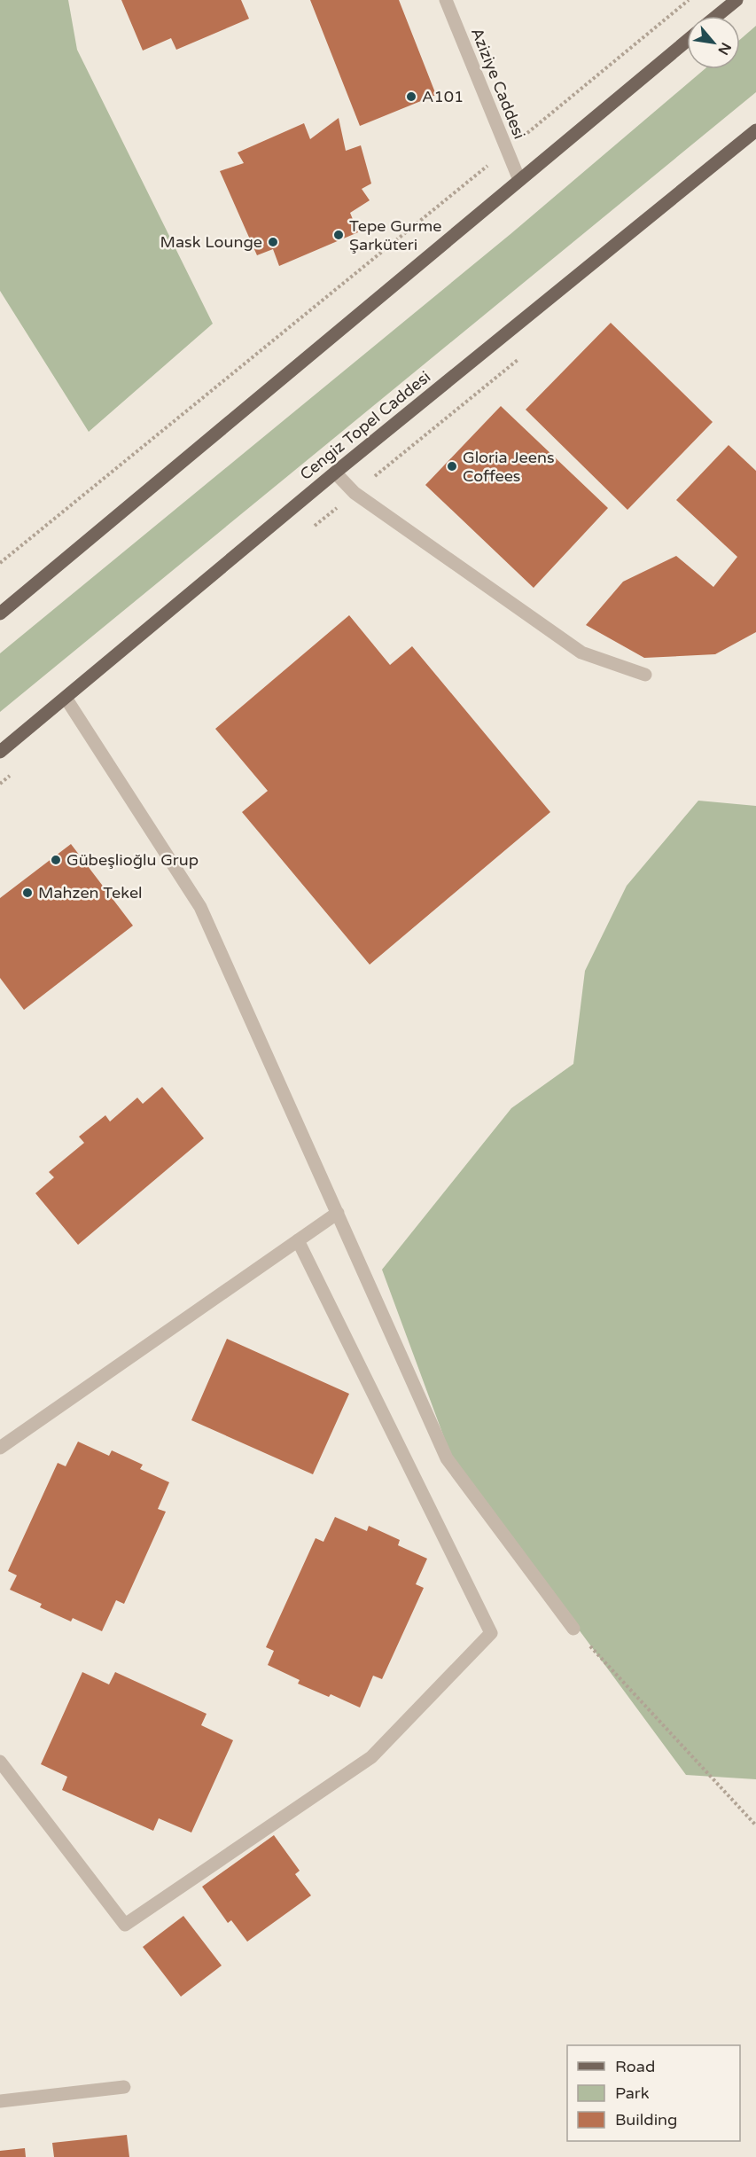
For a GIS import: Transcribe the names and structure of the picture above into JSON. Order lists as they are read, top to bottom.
{
  "streets": {
    "main road": ["Cengiz Topel Caddesi"],
    "street": ["Aziziye Caddesi"]
  },
  "places": [
    "A101",
    "Tepe Gurme Şarküteri",
    "Mask Lounge",
    "Gloria Jeens Coffees",
    "Gübeşlioğlu Grup",
    "Mahzen Tekel"
  ],
  "legend": ["Road", "Park", "Building"],
  "north": "bottom right"
}
